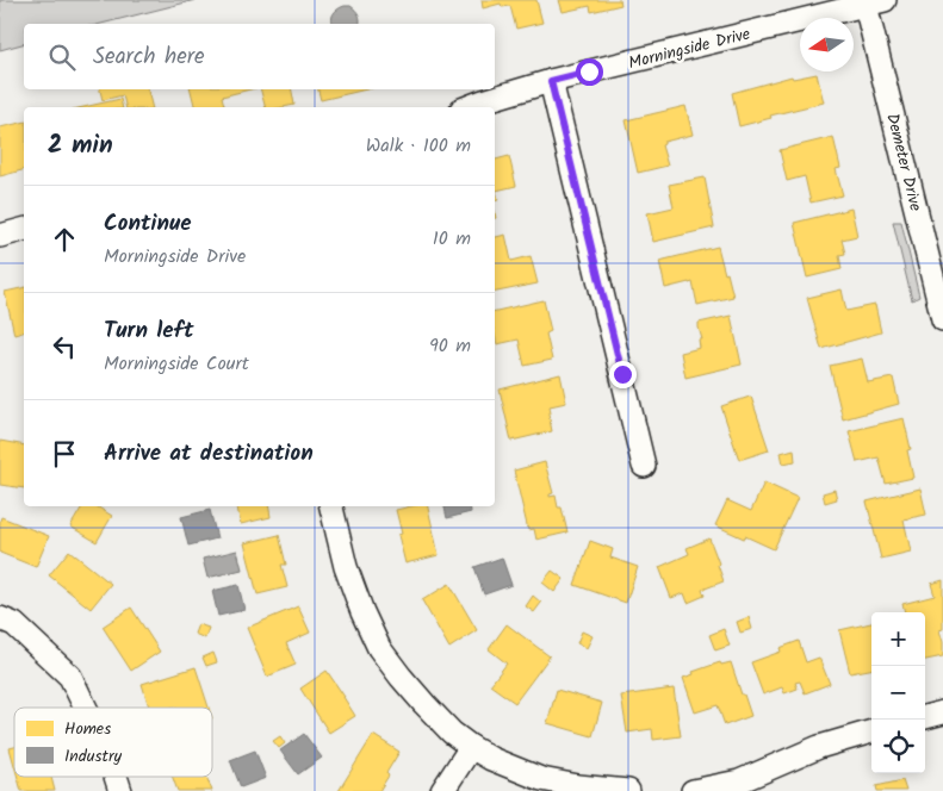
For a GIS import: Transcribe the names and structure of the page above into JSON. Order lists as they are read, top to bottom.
{
  "streets": {
    "street": ["Morningside Drive", "Demeter Drive"]
  },
  "crossings": [
    ["Morningside Drive", "Demeter Drive"]
  ],
  "legend": ["Homes", "Industry"],
  "north": "left",
  "page": {
    "search": "Search here",
    "heading": ["2 min", "Walk · 100 m"],
    "list": [
      ["Continue", "Morningside Drive", "10 m"],
      ["Turn left", "Morningside Court", "90 m"],
      "Arrive at destination"
    ],
    "map_buttons": ["+", "−"]
  }
}
